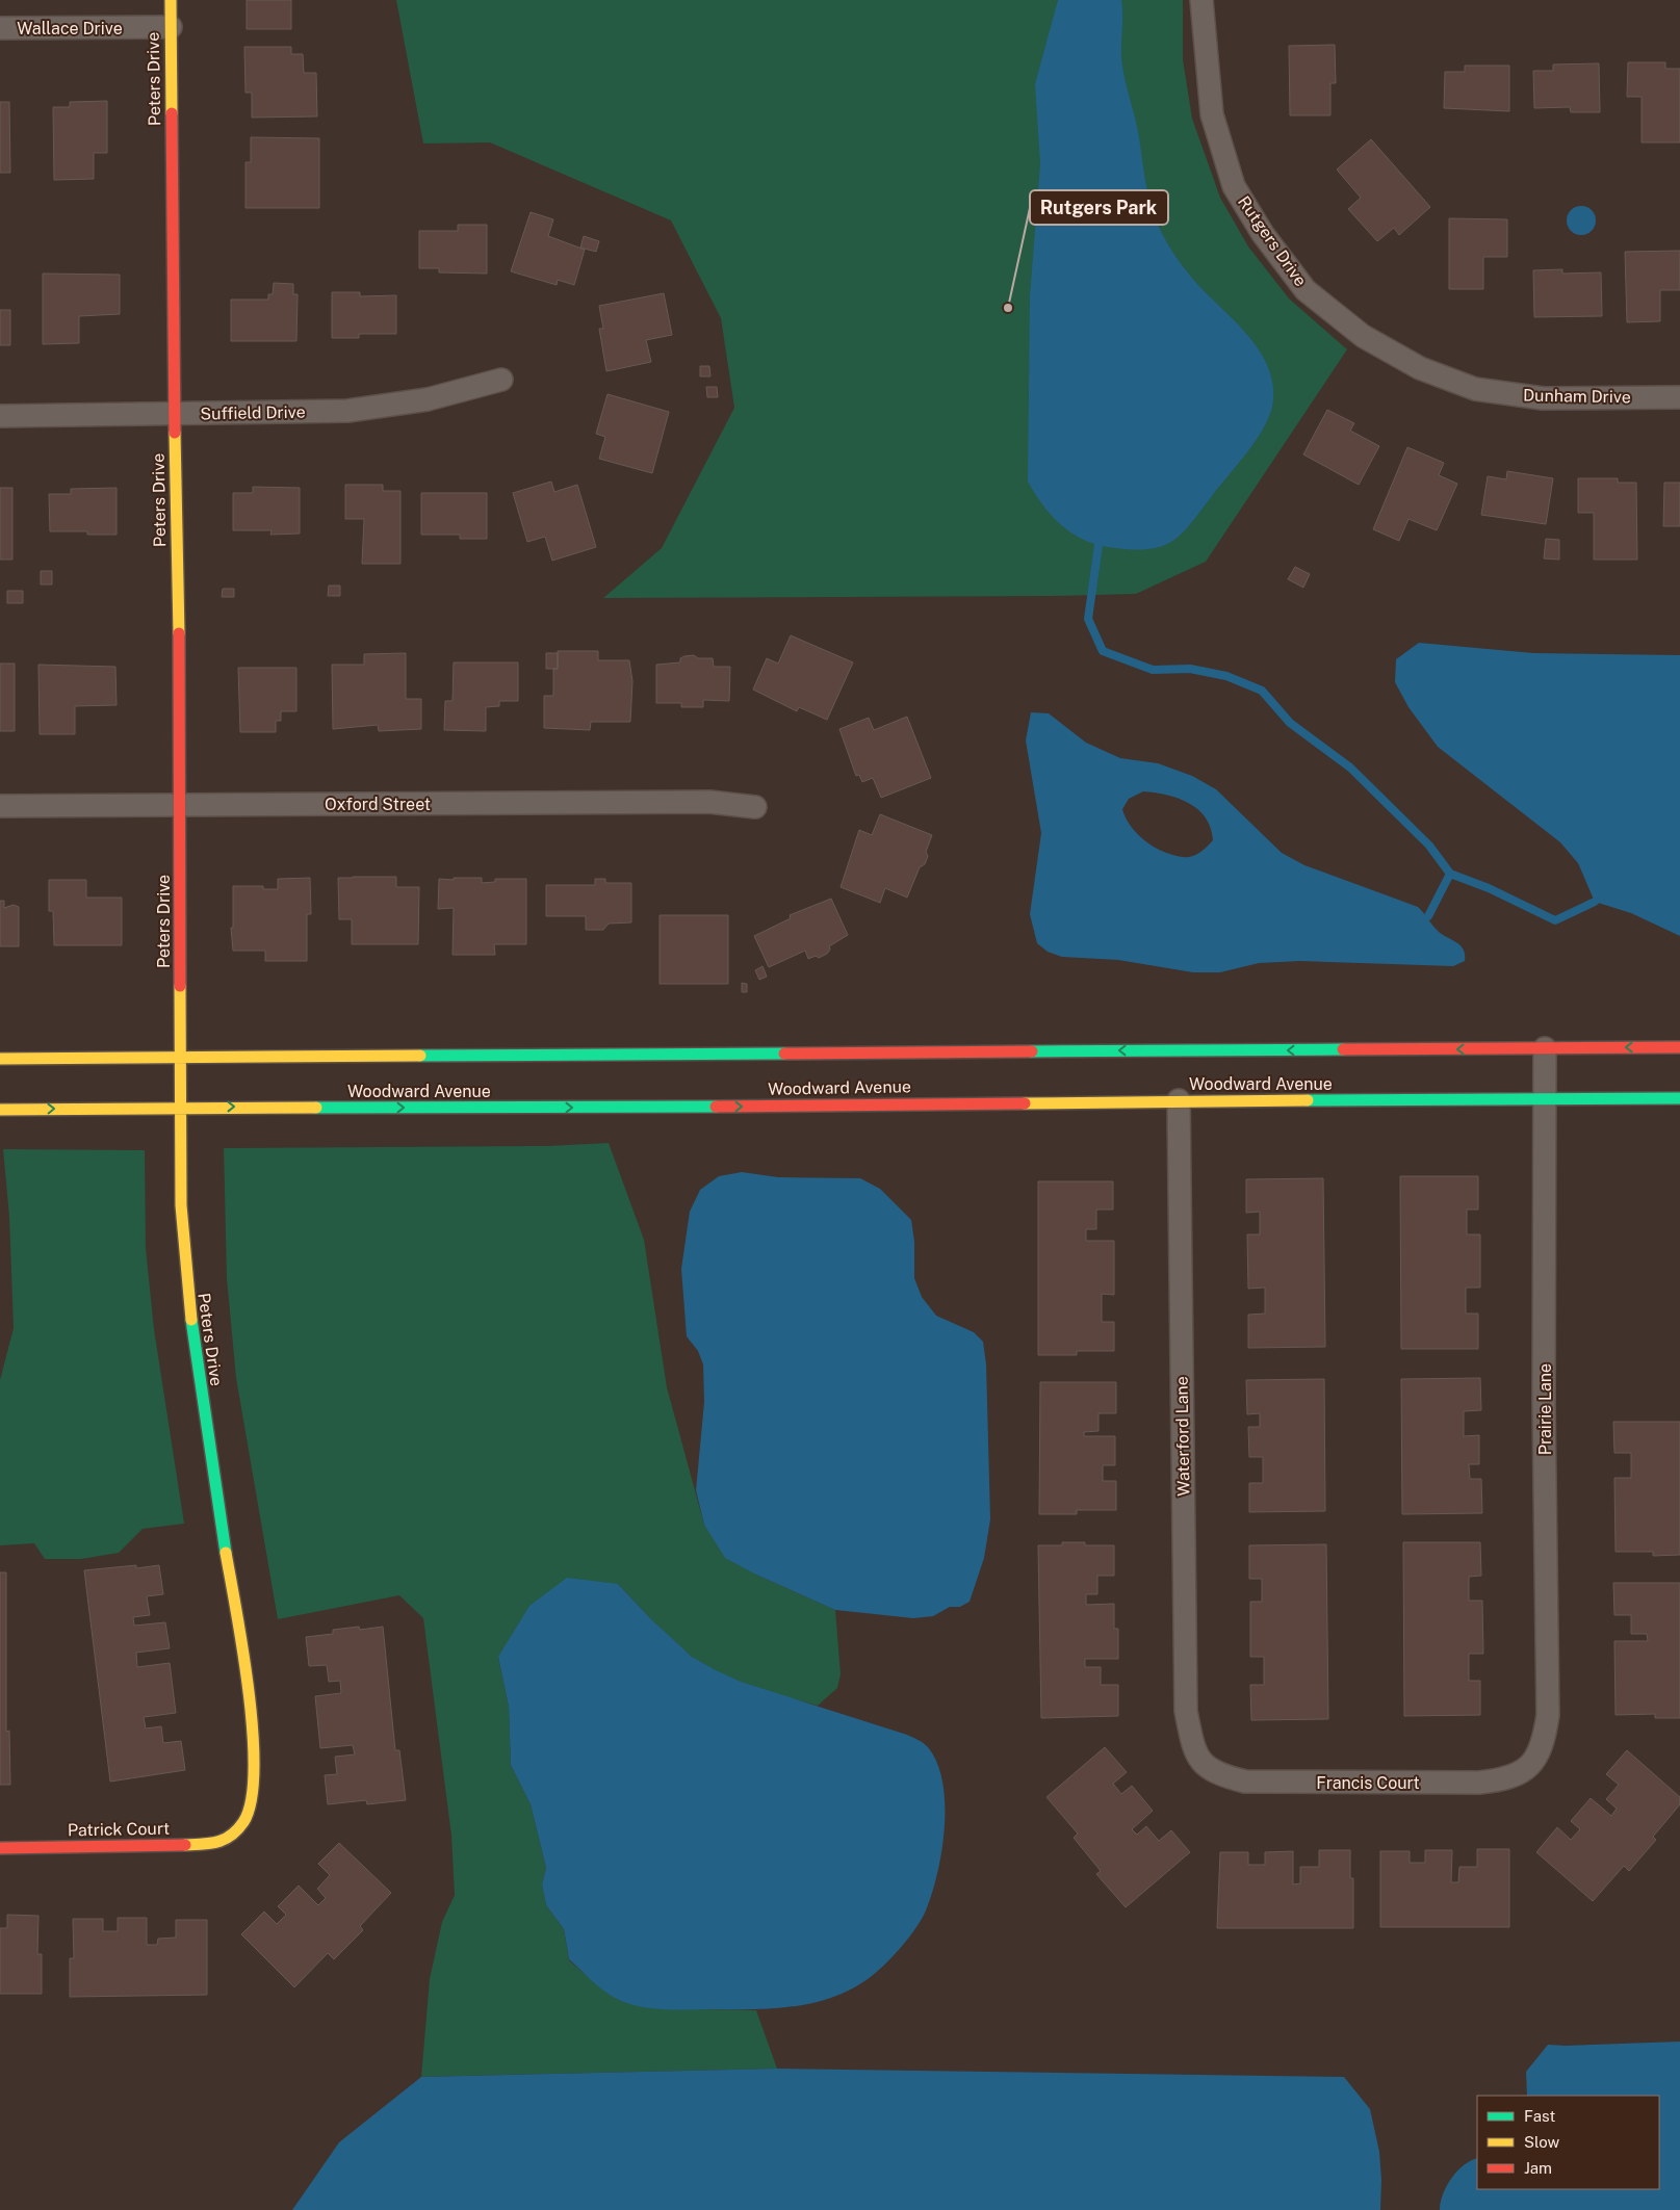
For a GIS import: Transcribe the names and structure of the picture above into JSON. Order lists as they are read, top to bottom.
{
  "streets": {
    "street": [
      "Wallace Drive",
      "Peters Drive",
      "Rutgers Drive",
      "Dunham Drive",
      "Suffield Drive",
      "Oxford Street",
      "Woodward Avenue",
      "Prairie Lane",
      "Waterford Lane",
      "Francis Court",
      "Patrick Court"
    ]
  },
  "crossings": [
    ["Wallace Drive", "Peters Drive"],
    ["Peters Drive", "Suffield Drive"],
    ["Peters Drive", "Oxford Street"],
    ["Peters Drive", "Woodward Avenue"],
    ["Peters Drive", "Patrick Court"],
    ["Rutgers Drive", "Dunham Drive"],
    ["Woodward Avenue", "Prairie Lane"],
    ["Woodward Avenue", "Waterford Lane"],
    ["Prairie Lane", "Francis Court"],
    ["Waterford Lane", "Francis Court"]
  ],
  "places": ["Rutgers Park"],
  "legend": ["Fast", "Slow", "Jam"]
}
